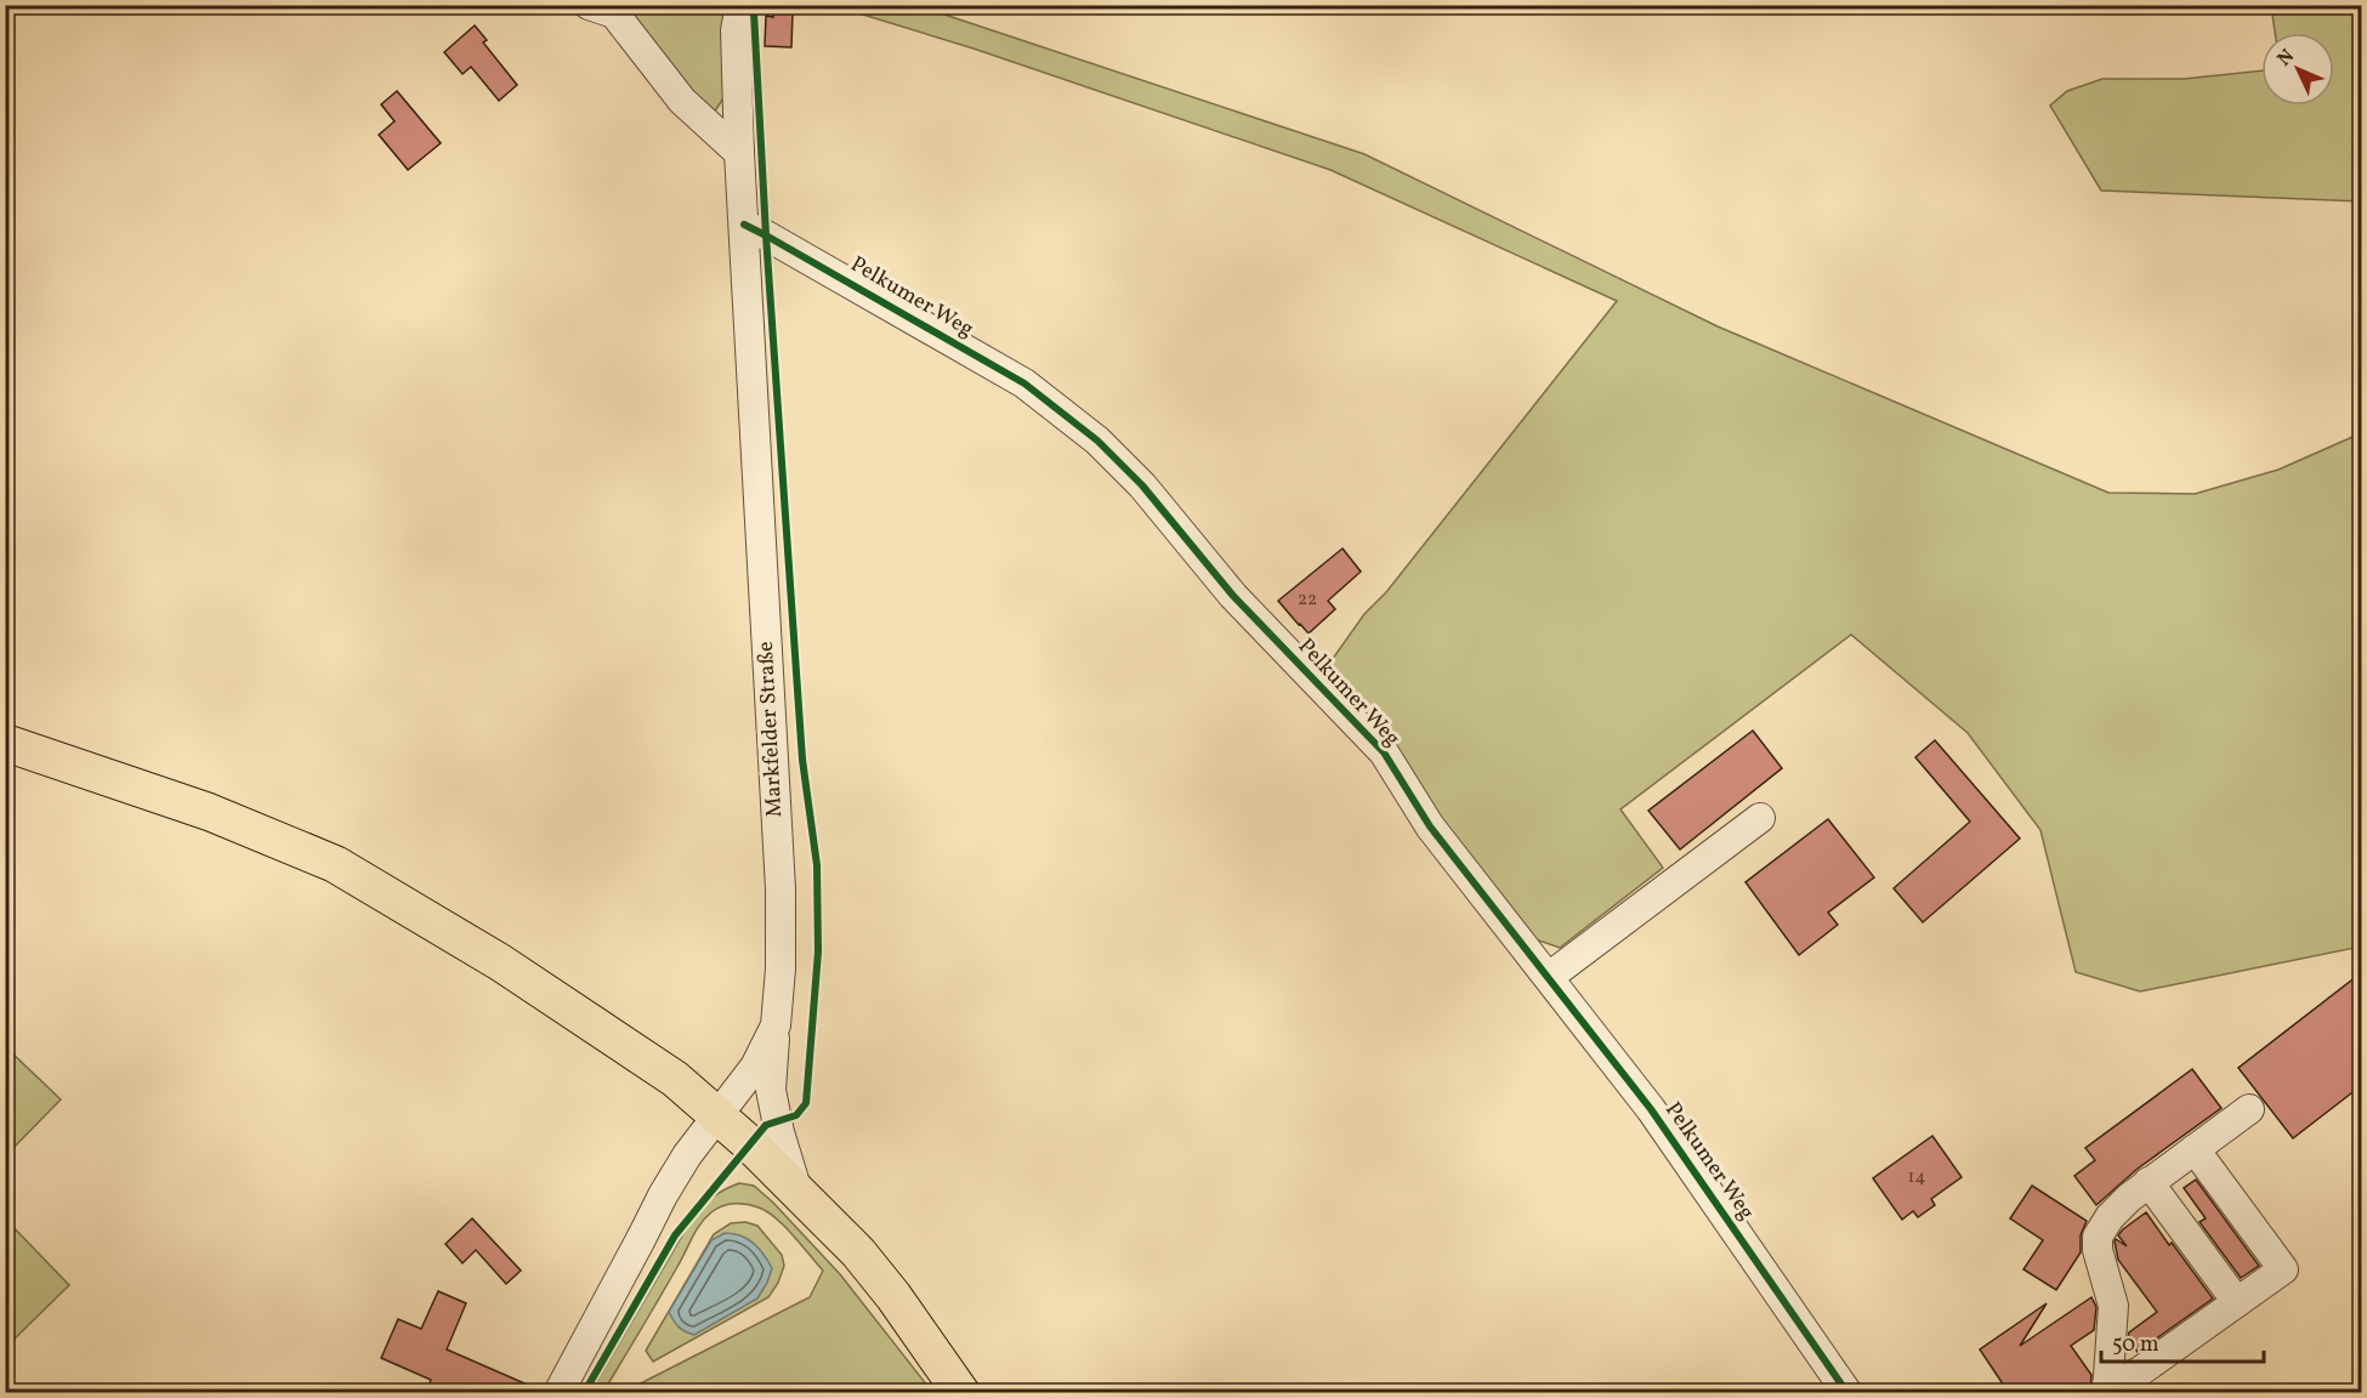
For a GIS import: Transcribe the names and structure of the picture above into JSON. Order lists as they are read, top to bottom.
{
  "streets": {
    "street": ["Pelkumer Weg", "Markfelder Straße"]
  },
  "crossings": [
    ["Pelkumer Weg", "Markfelder Straße"]
  ],
  "house_numbers": ["22", "14"],
  "scale_bar": "50 m",
  "north": "top left"
}
